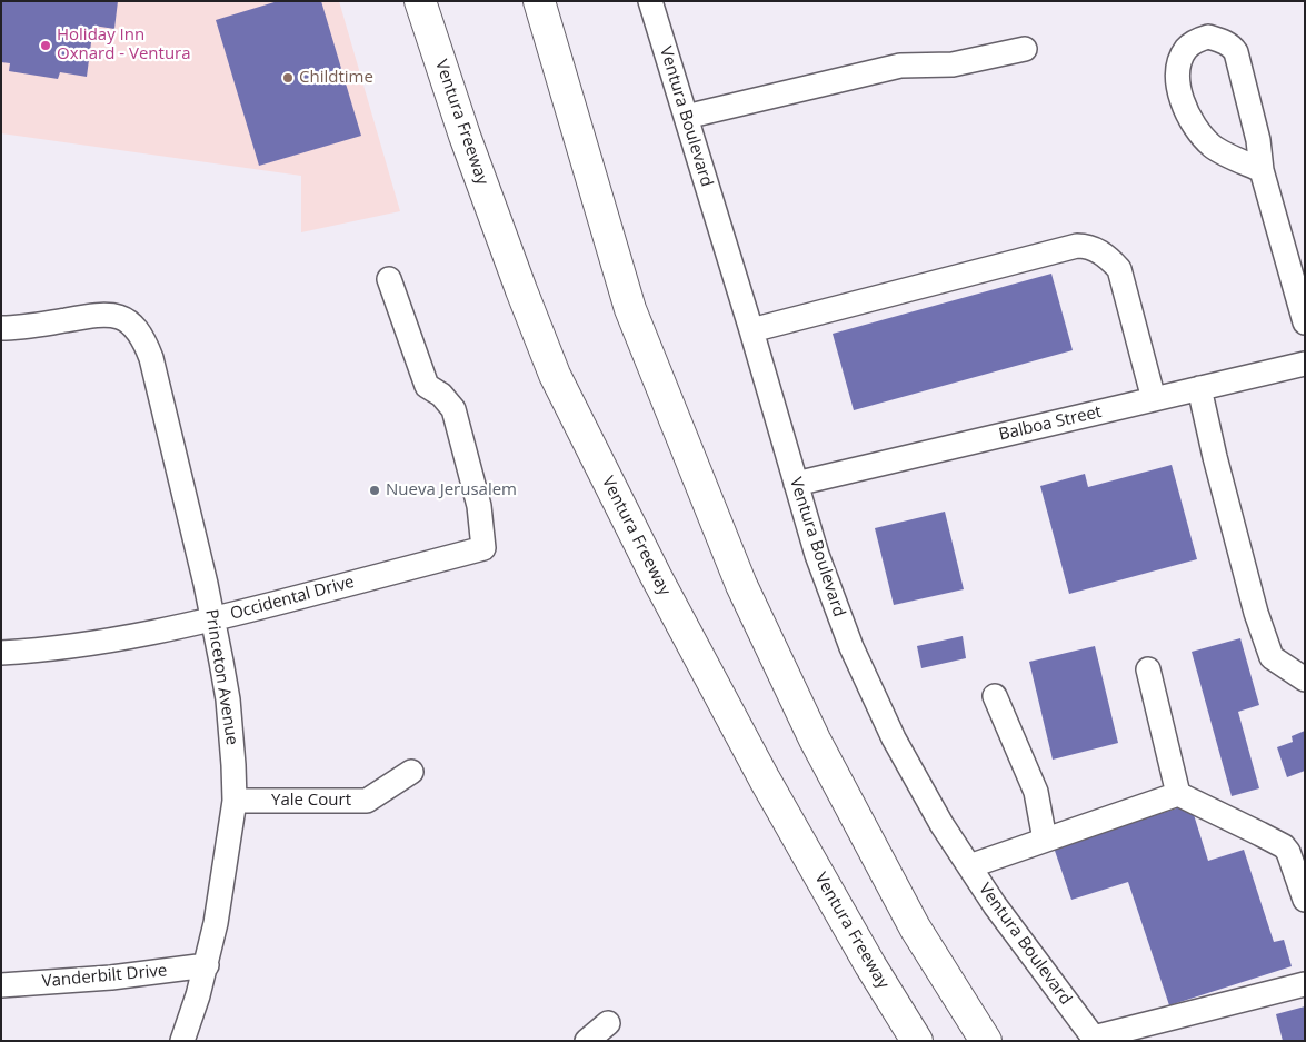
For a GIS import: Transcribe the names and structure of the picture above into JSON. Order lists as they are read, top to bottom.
{
  "streets": {
    "highway": ["Ventura Freeway"],
    "street": [
      "Ventura Boulevard",
      "Balboa Street",
      "Occidental Drive",
      "Princeton Avenue",
      "Yale Court",
      "Vanderbilt Drive"
    ]
  },
  "crossings": [
    ["Ventura Boulevard", "Balboa Street"],
    ["Occidental Drive", "Princeton Avenue"],
    ["Princeton Avenue", "Yale Court"],
    ["Princeton Avenue", "Vanderbilt Drive"]
  ],
  "places": ["Holiday Inn Oxnard - Ventura", "Childtime", "Nueva Jerusalem"]
}
